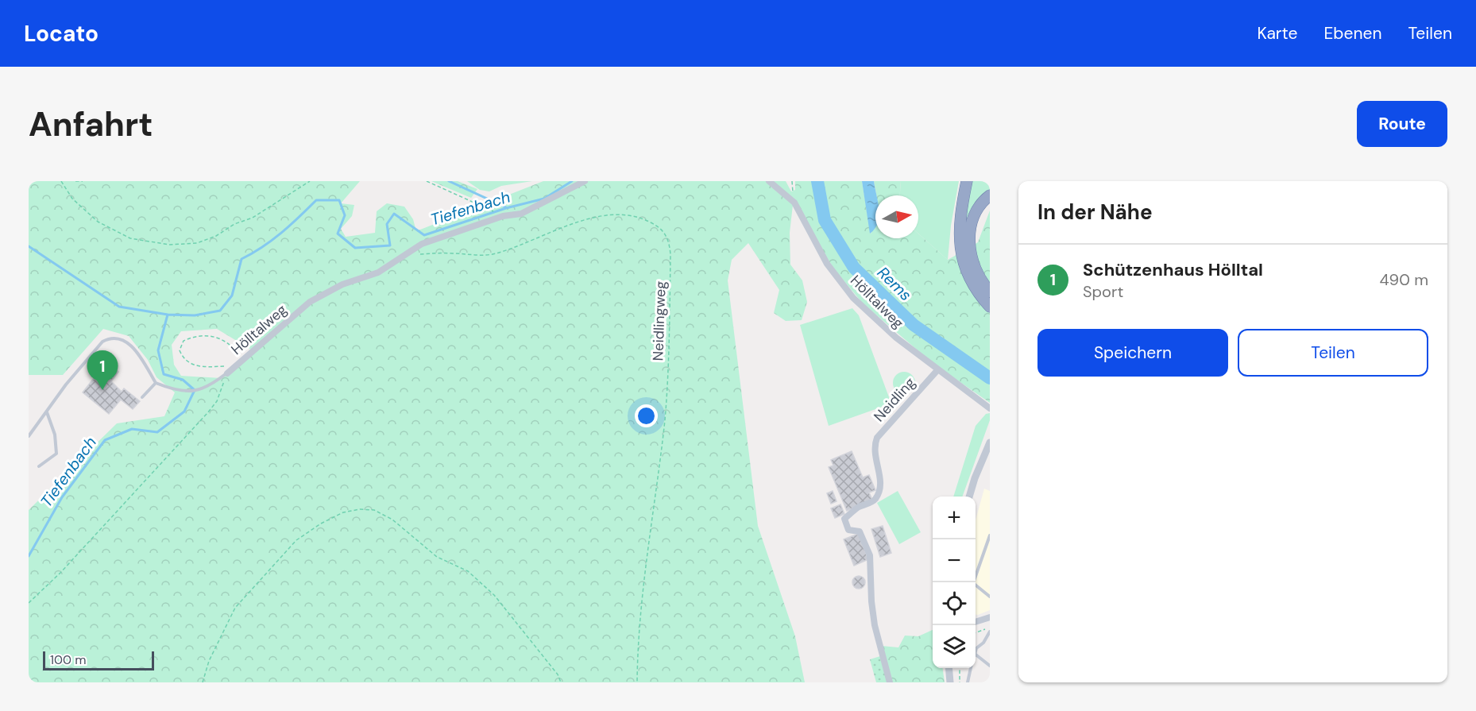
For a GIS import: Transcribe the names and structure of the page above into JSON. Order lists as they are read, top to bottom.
{
  "streets": {
    "street": ["Hölltalweg", "Neidling"],
    "path": ["Neidlingweg"]
  },
  "crossings": [
    ["Hölltalweg", "Neidling"]
  ],
  "water": ["Tiefenbach", "Rems"],
  "scale_bar": "100 m",
  "north": "right",
  "page": {
    "header": "Locato",
    "nav": ["Karte", "Ebenen", "Teilen"],
    "buttons": [
      "Route",
      ["Speichern", "Teilen"]
    ],
    "title": "Anfahrt",
    "heading": "In der Nähe",
    "list": [
      {
        "mark": "1",
        "name": "Schützenhaus Hölltal",
        "note": "Sport",
        "value": "490 m"
      }
    ],
    "pins": "1",
    "map_buttons": ["+", "−"],
    "scale": "100 m"
  }
}
